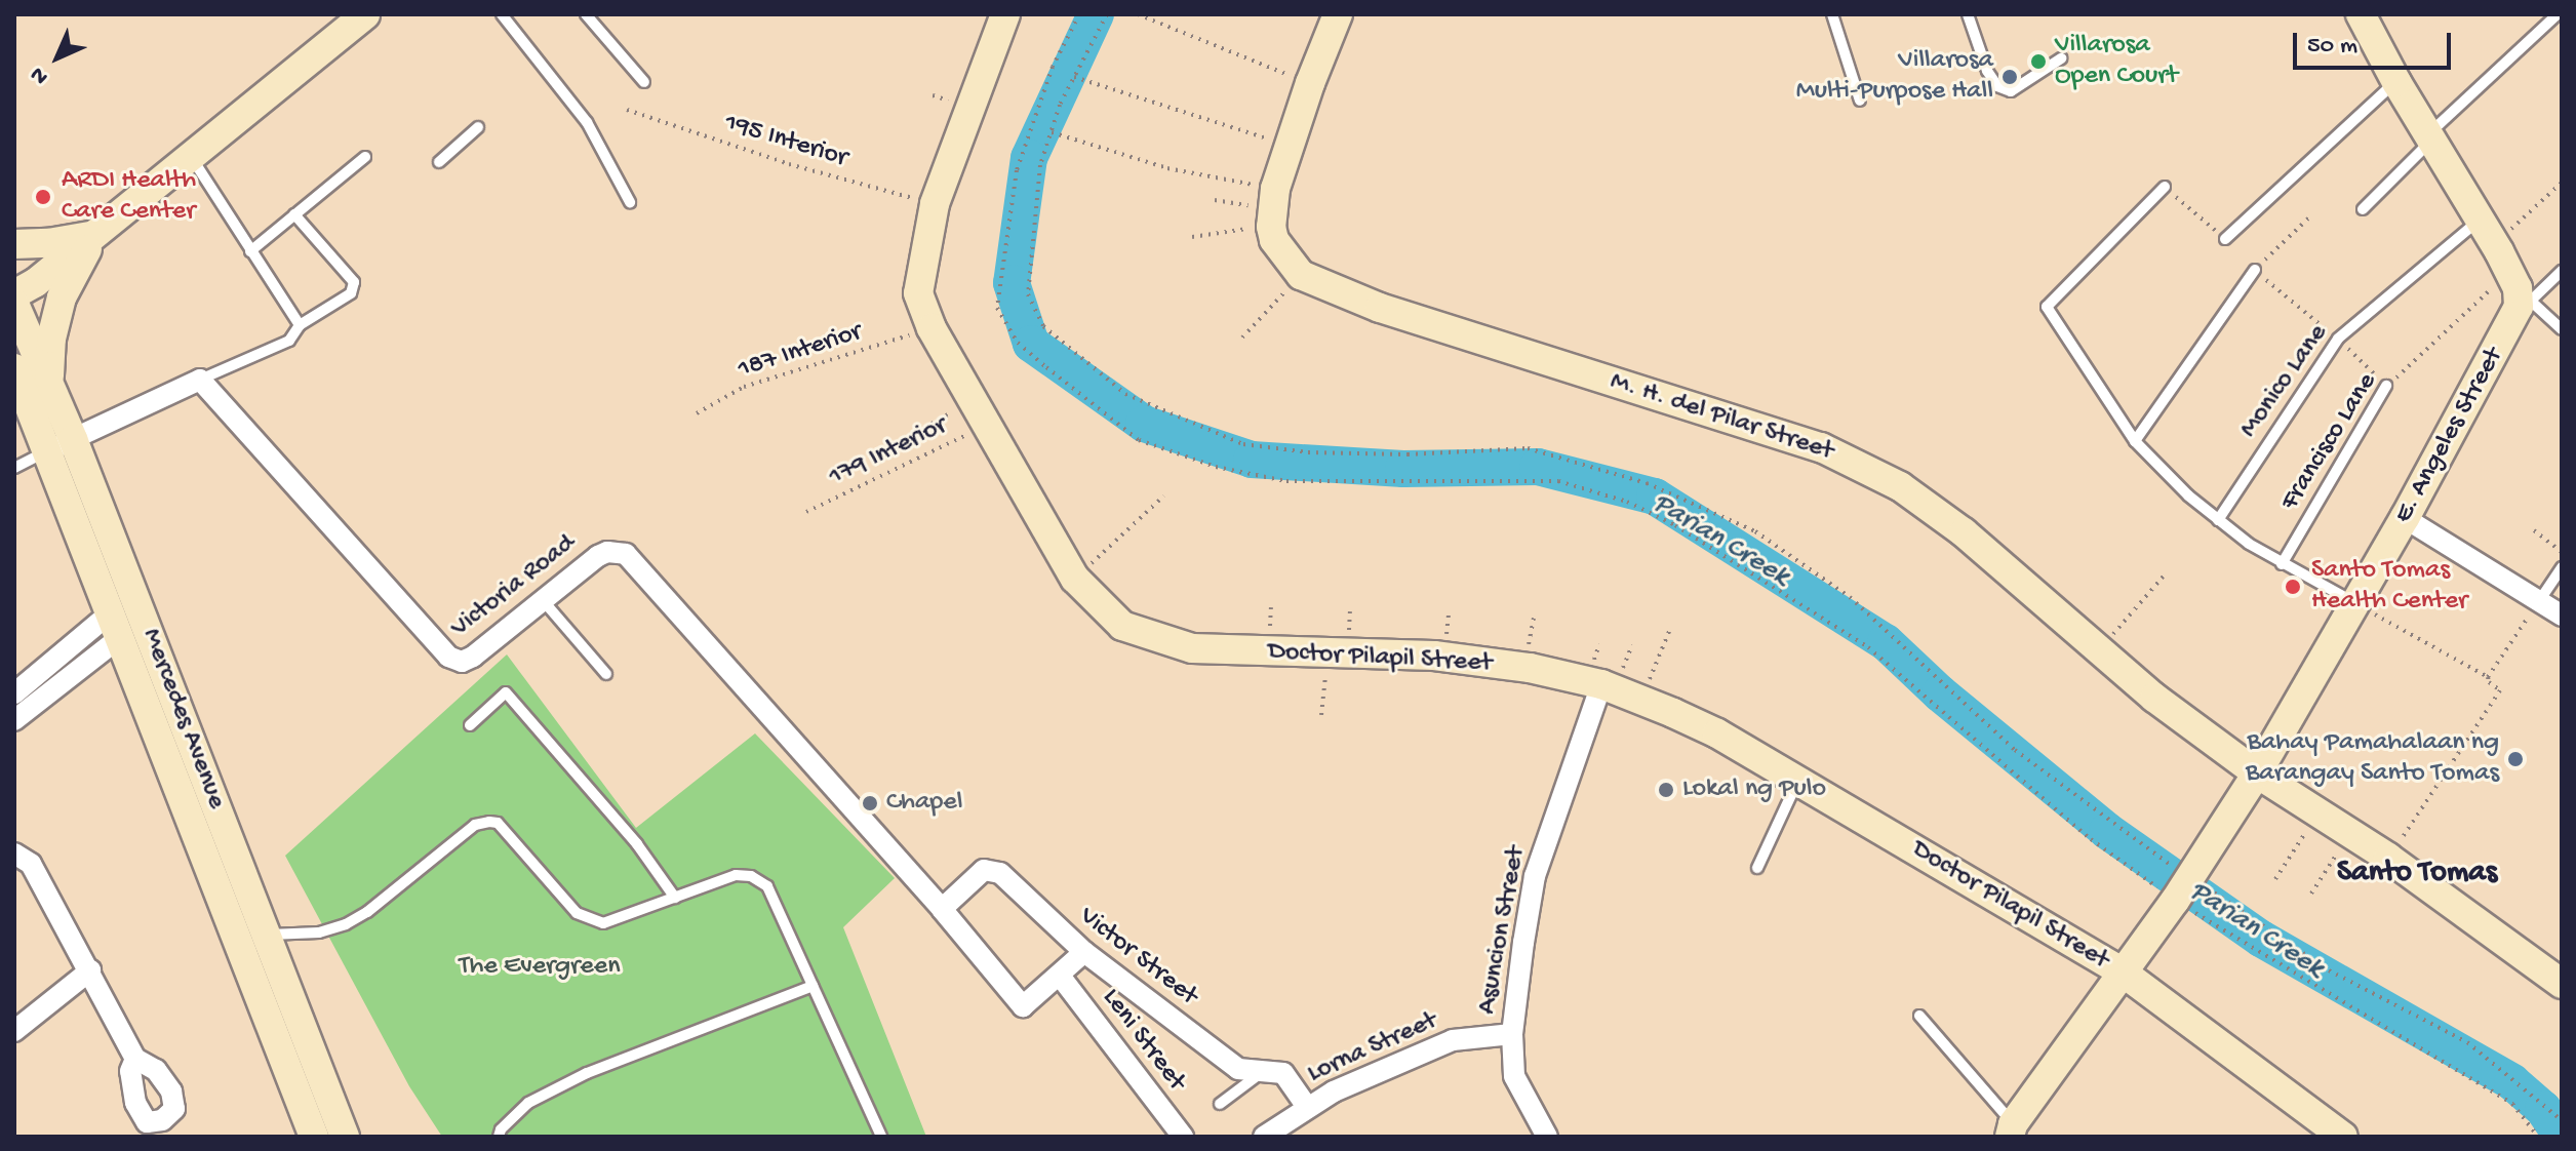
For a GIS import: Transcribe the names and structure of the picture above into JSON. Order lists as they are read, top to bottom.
{
  "streets": {
    "street": [
      "M. H. del Pilar Street",
      "E. Angeles Street",
      "Victoria Road",
      "Doctor Pilapil Street",
      "Mercedes Avenue",
      "Asuncion Street",
      "Victor Street",
      "Leni Street",
      "Lorna Street"
    ],
    "lane": ["Monico Lane", "Francisco Lane"],
    "path": ["195 Interior", "187 Interior", "179 Interior"]
  },
  "crossings": [
    ["195 Interior", "Doctor Pilapil Street"],
    ["M. H. del Pilar Street", "E. Angeles Street"],
    ["E. Angeles Street", "Francisco Lane"],
    ["E. Angeles Street", "Doctor Pilapil Street"],
    ["179 Interior", "Doctor Pilapil Street"],
    ["Victoria Road", "Victor Street"],
    ["Doctor Pilapil Street", "Asuncion Street"],
    ["Asuncion Street", "Lorna Street"],
    ["Victor Street", "Lorna Street"]
  ],
  "districts": ["Santo Tomas"],
  "water": ["Parian Creek"],
  "parks": ["The Evergreen"],
  "places": [
    "Villarosa Open Court",
    "Villarosa Multi-Purpose Hall",
    "ARDI Health Care Center",
    "Santo Tomas Health Center",
    "Bahay Pamahalaan ng Barangay Santo Tomas",
    "Lokal ng Pulo",
    "Chapel"
  ],
  "scale_bar": "50 m",
  "north": "bottom left"
}
